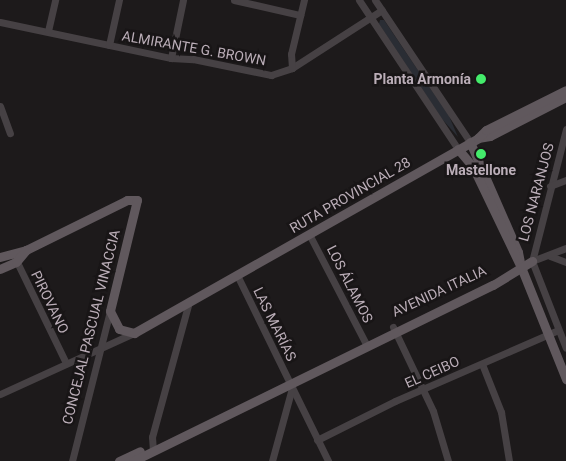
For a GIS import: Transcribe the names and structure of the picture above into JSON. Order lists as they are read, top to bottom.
{
  "streets": {
    "main road": ["RUTA PROVINCIAL 28", "AVENIDA ITALIA", "CONCEJAL PASCUAL VINACCIA"],
    "street": [
      "ALMIRANTE G. BROWN",
      "LOS NARANJOS",
      "LOS ÁLAMOS",
      "PIROVANO",
      "LAS MARÍAS",
      "EL CEIBO"
    ]
  },
  "crossings": [
    ["LOS NARANJOS", "AVENIDA ITALIA"],
    ["RUTA PROVINCIAL 28", "LOS ÁLAMOS"],
    ["RUTA PROVINCIAL 28", "LAS MARÍAS"],
    ["LOS ÁLAMOS", "AVENIDA ITALIA"],
    ["AVENIDA ITALIA", "LAS MARÍAS"],
    ["LAS MARÍAS", "EL CEIBO"]
  ],
  "places": ["Planta Armonía", "Mastellone"]
}
